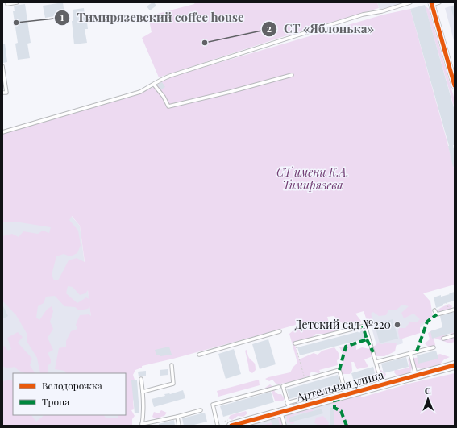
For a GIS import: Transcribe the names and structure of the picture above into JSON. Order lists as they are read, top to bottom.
{
  "streets": {
    "street": ["Артельная улица"]
  },
  "parks": ["СТ имени К.А. Тимирязева"],
  "places": ["Тимирязевский coffee house", "СТ «Яблонька»", "Детский сад №220"],
  "legend": ["Велодорожка", "Тропа"],
  "north": "top"
}
